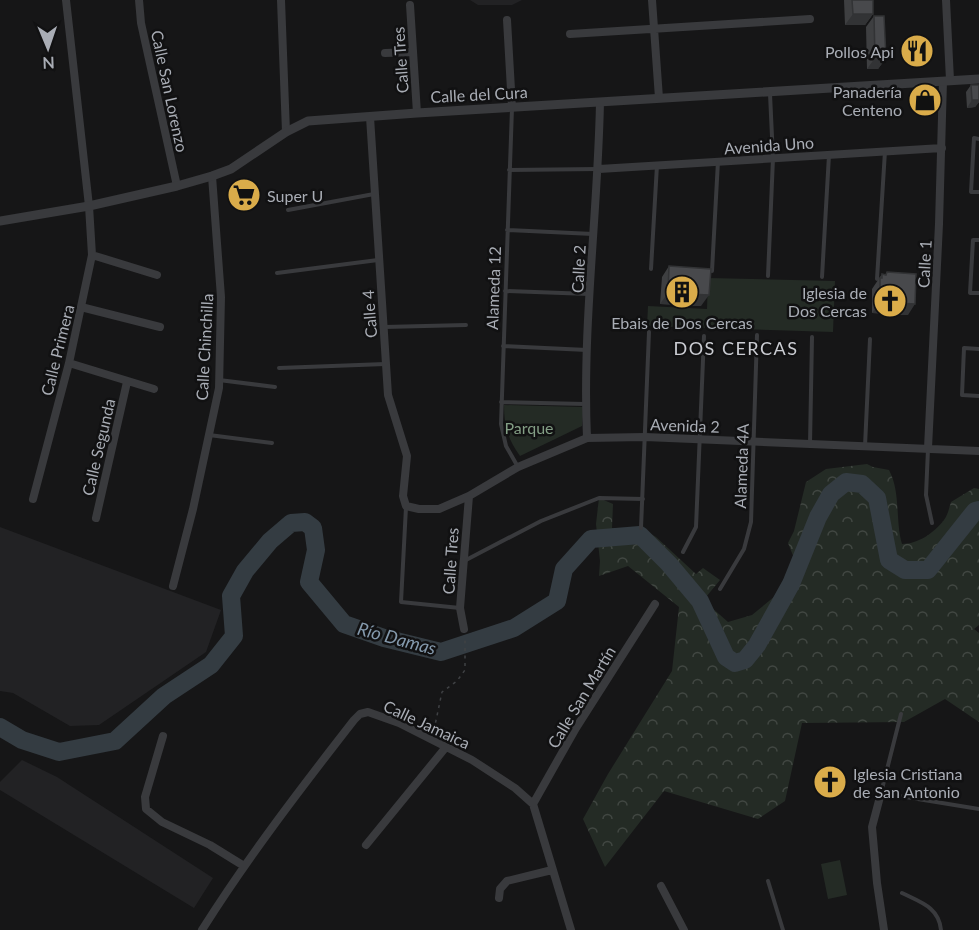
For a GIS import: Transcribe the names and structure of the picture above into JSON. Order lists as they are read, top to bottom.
{
  "streets": {
    "street": [
      "Calle Tres",
      "Calle San Lorenzo",
      "Calle del Cura",
      "Avenida Uno",
      "Calle 1",
      "Calle 2",
      "Calle 4",
      "Calle Chinchilla",
      "Calle Primera",
      "Avenida 2",
      "Calle Segunda",
      "Calle San Martín",
      "Calle Jamaica"
    ],
    "lane": ["Alameda 12", "Alameda 4A"]
  },
  "crossings": [
    ["Calle Tres", "Calle del Cura"],
    ["Calle Tres", "Avenida 2"],
    ["Calle San Lorenzo", "Calle del Cura"],
    ["Calle del Cura", "Calle 1"],
    ["Calle del Cura", "Calle 2"],
    ["Calle del Cura", "Alameda 12"],
    ["Calle del Cura", "Calle 4"],
    ["Calle del Cura", "Calle Chinchilla"],
    ["Calle del Cura", "Calle Primera"],
    ["Avenida Uno", "Calle 1"],
    ["Avenida Uno", "Calle 2"],
    ["Calle 1", "Avenida 2"],
    ["Calle 2", "Avenida 2"],
    ["Alameda 12", "Avenida 2"],
    ["Calle 4", "Avenida 2"],
    ["Avenida 2", "Alameda 4A"],
    ["Calle San Martín", "Calle Jamaica"]
  ],
  "districts": ["DOS CERCAS"],
  "water": ["Río Damas"],
  "parks": ["Parque"],
  "places": {
    "restaurant": ["Pollos Api"],
    "shop": ["Panadería Centeno"],
    "supermarket": ["Super U"],
    "building": ["Ebais de Dos Cercas"],
    "church": ["Iglesia de Dos Cercas", "Iglesia Cristiana de San Antonio"]
  },
  "north": "bottom"
}
